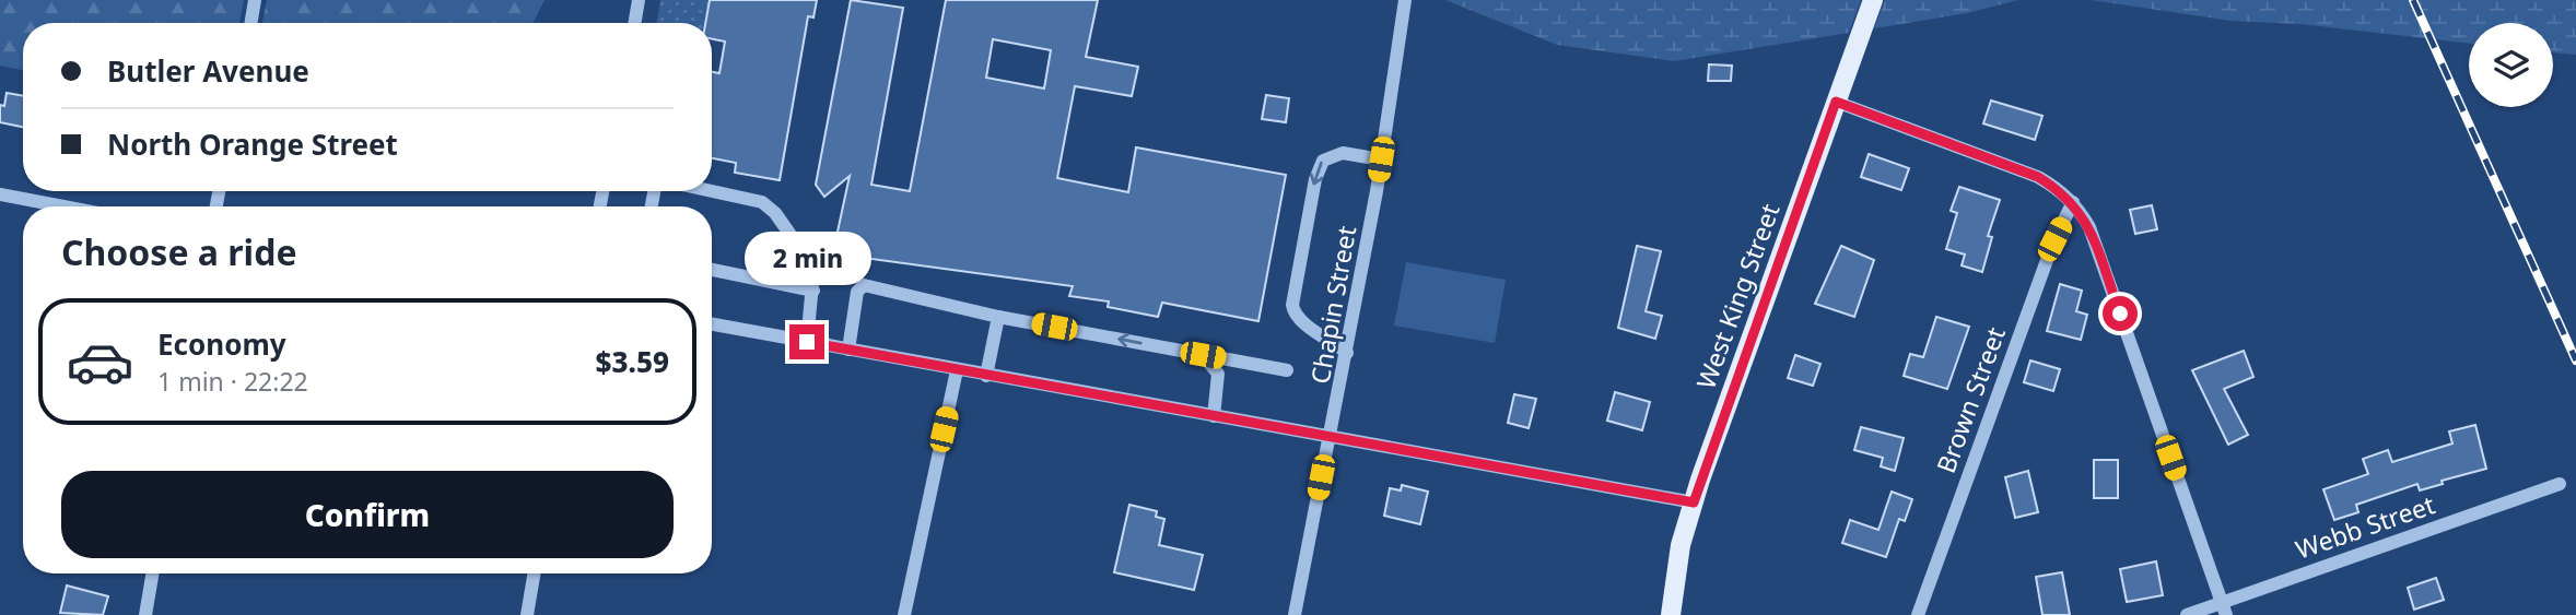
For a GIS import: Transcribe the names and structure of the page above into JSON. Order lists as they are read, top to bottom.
{
  "streets": {
    "main road": ["West King Street"],
    "street": ["Chapin Street", "Brown Street", "Webb Street"]
  },
  "page": {
    "banner": ["Butler Avenue", "North Orange Street"],
    "heading": "Choose a ride",
    "bubble": "2 min",
    "list": [
      {
        "name": "Economy",
        "note": "1 min · 22:22",
        "value": "$3.59"
      }
    ],
    "buttons": "Confirm"
  }
}
